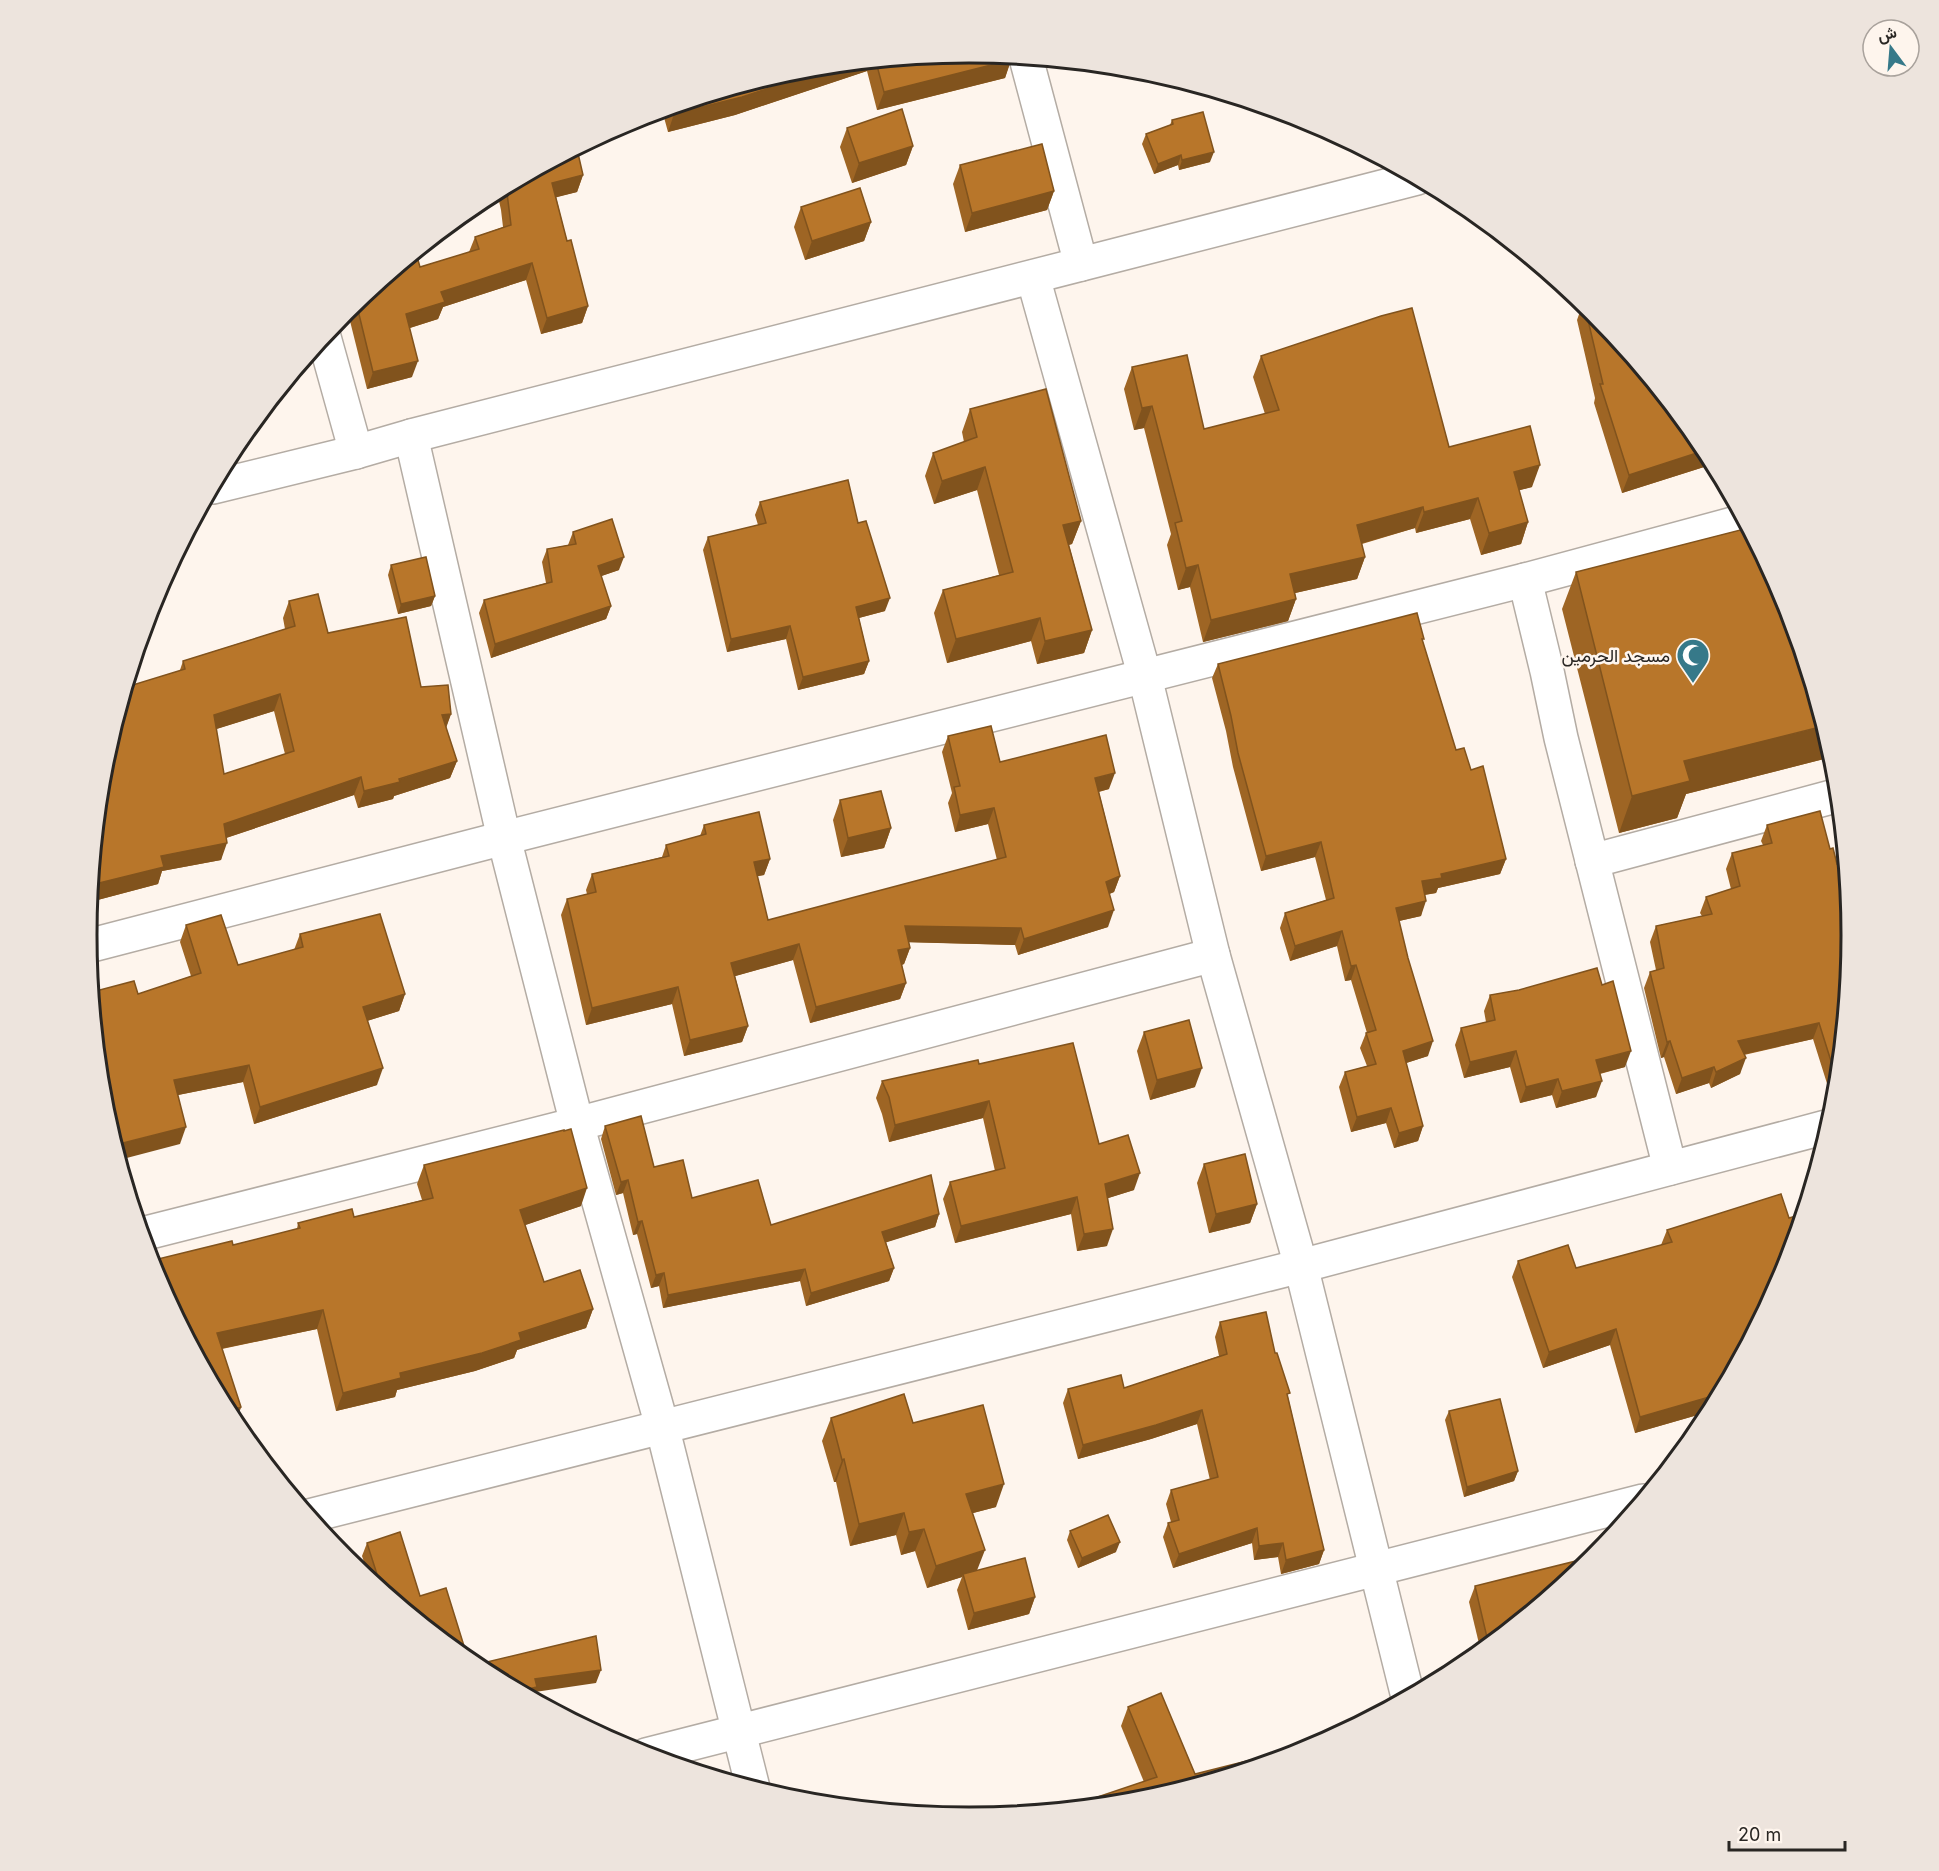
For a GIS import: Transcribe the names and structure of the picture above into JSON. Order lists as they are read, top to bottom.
{
  "places": {
    "mosque": ["مسجد الحرمين"]
  },
  "scale_bar": "20 m",
  "north": "top"
}
